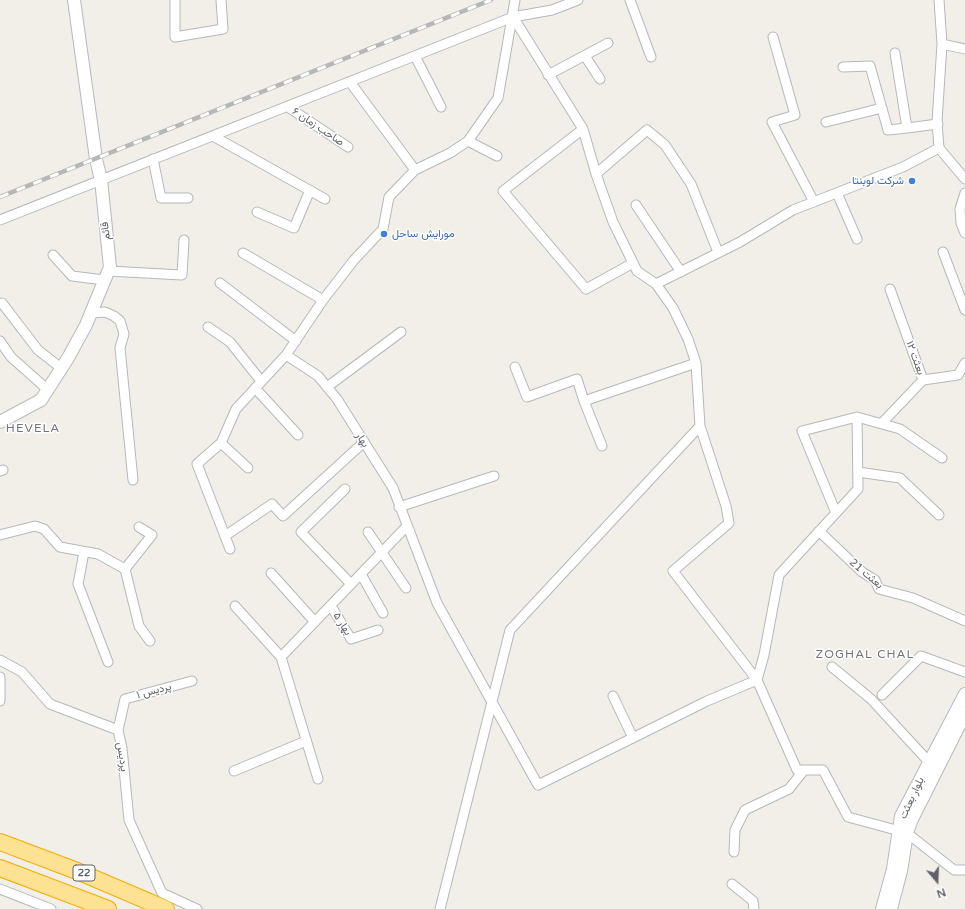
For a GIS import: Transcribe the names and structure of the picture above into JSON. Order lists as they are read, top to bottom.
{
  "streets": {
    "highway": ["22"],
    "street": [
      "صاحب زمان ۶",
      "قائم",
      "بعثت ۱۲",
      "بهار",
      "بعثت 21",
      "بهار ۵",
      "پرديس ۱",
      "پرديس",
      "بلوار بعثت"
    ]
  },
  "crossings": [
    ["پرديس ۱", "پرديس"]
  ],
  "districts": ["HEVELA", "ZOGHAL CHAL"],
  "places": ["شرکت لوبنتا", "مورایش ساحل"],
  "north": "bottom"
}
